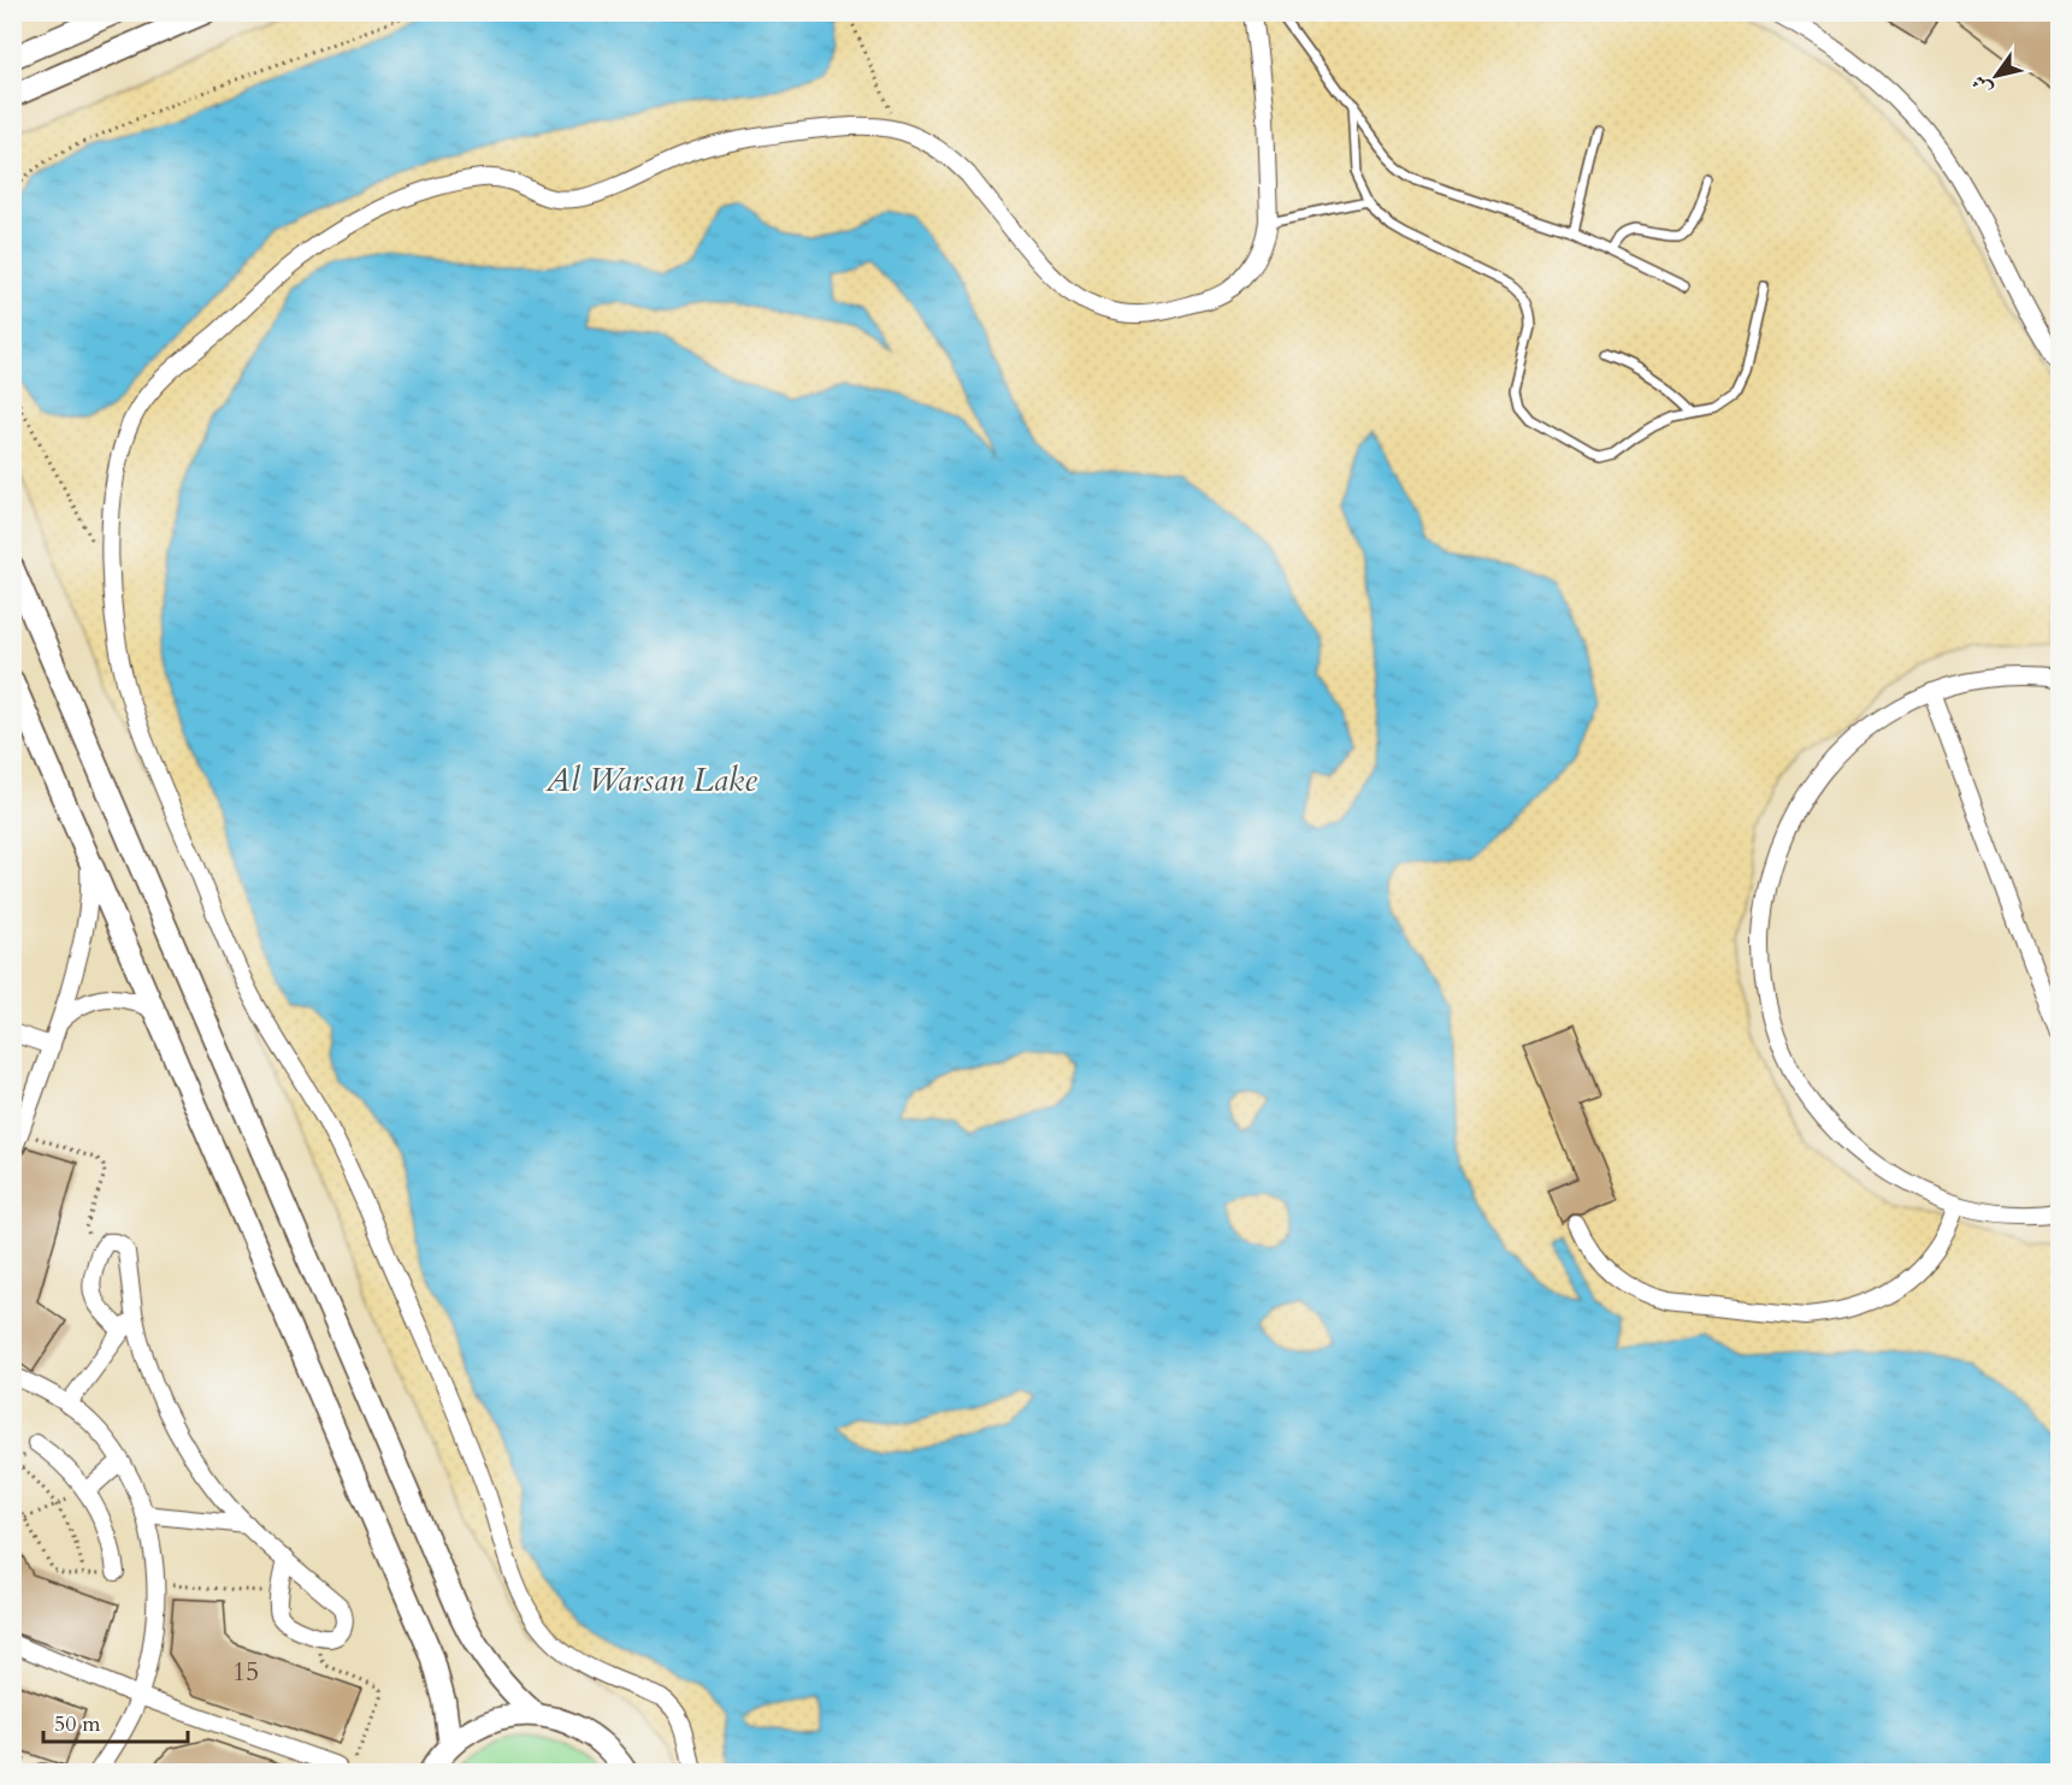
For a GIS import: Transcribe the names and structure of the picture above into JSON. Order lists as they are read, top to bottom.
{
  "water": ["Al Warsan Lake"],
  "house_numbers": ["15"],
  "scale_bar": "50 m",
  "north": "bottom left"
}
